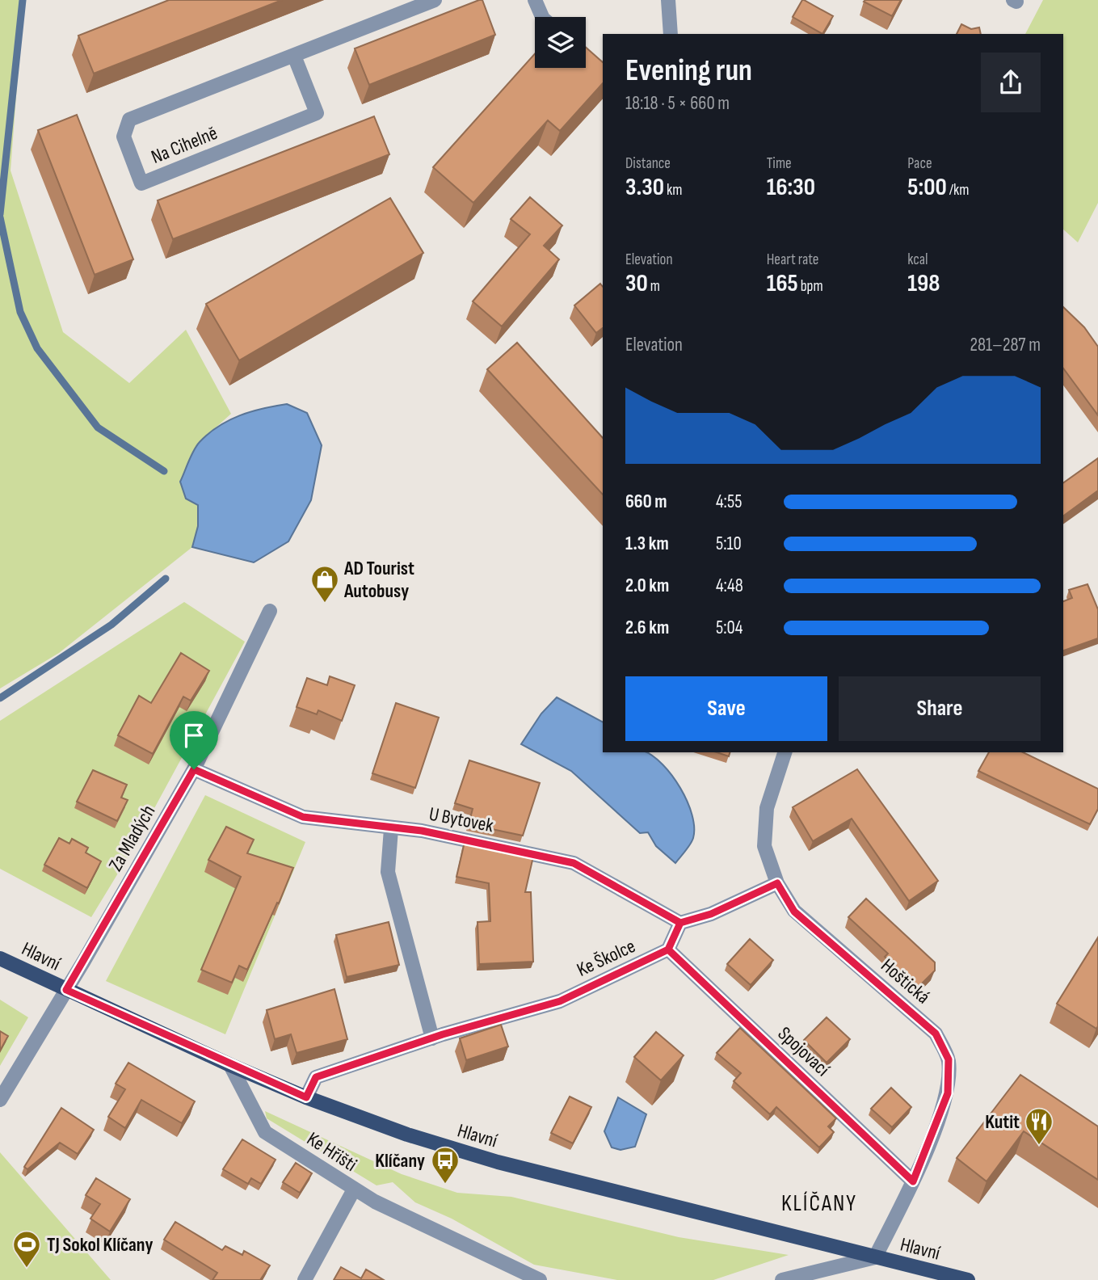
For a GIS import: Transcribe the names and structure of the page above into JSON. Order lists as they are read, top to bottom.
{
  "streets": {
    "main road": ["Hlavní"],
    "street": [
      "Na Cihelně",
      "U Bytovek",
      "Za Mladých",
      "Ke Školce",
      "Hoštická",
      "Spojovací",
      "Ke Hřišti"
    ]
  },
  "crossings": [
    ["U Bytovek", "Za Mladých"],
    ["U Bytovek", "Ke Školce"],
    ["Za Mladých", "Hlavní"],
    ["Hlavní", "Ke Školce"],
    ["Hlavní", "Hoštická"],
    ["Hlavní", "Ke Hřišti"],
    ["Ke Školce", "Spojovací"],
    ["Hoštická", "Spojovací"]
  ],
  "districts": ["KLÍČANY"],
  "places": {
    "shop": ["AD Tourist Autobusy"],
    "restaurant": ["Kutit"],
    "bus stop": ["Klíčany"],
    "sports": ["TJ Sokol Klíčany"]
  },
  "page": {
    "heading": ["Evening run", "18:18 · 5 × 660 m"],
    "stats": [
      ["Distance", "3.30 km"],
      ["Time", "16:30"],
      ["Pace", "5:00 /km"],
      ["Elevation", "30 m"],
      ["Heart rate", "165 bpm"],
      ["kcal", "198"]
    ],
    "chart": ["Elevation", "281–287 m"],
    "list": [
      {
        "name": "660 m",
        "note": "4:55"
      },
      {
        "name": "1.3 km",
        "note": "5:10"
      },
      {
        "name": "2.0 km",
        "note": "4:48"
      },
      {
        "name": "2.6 km",
        "note": "5:04"
      }
    ],
    "buttons": ["Save", "Share"]
  }
}
